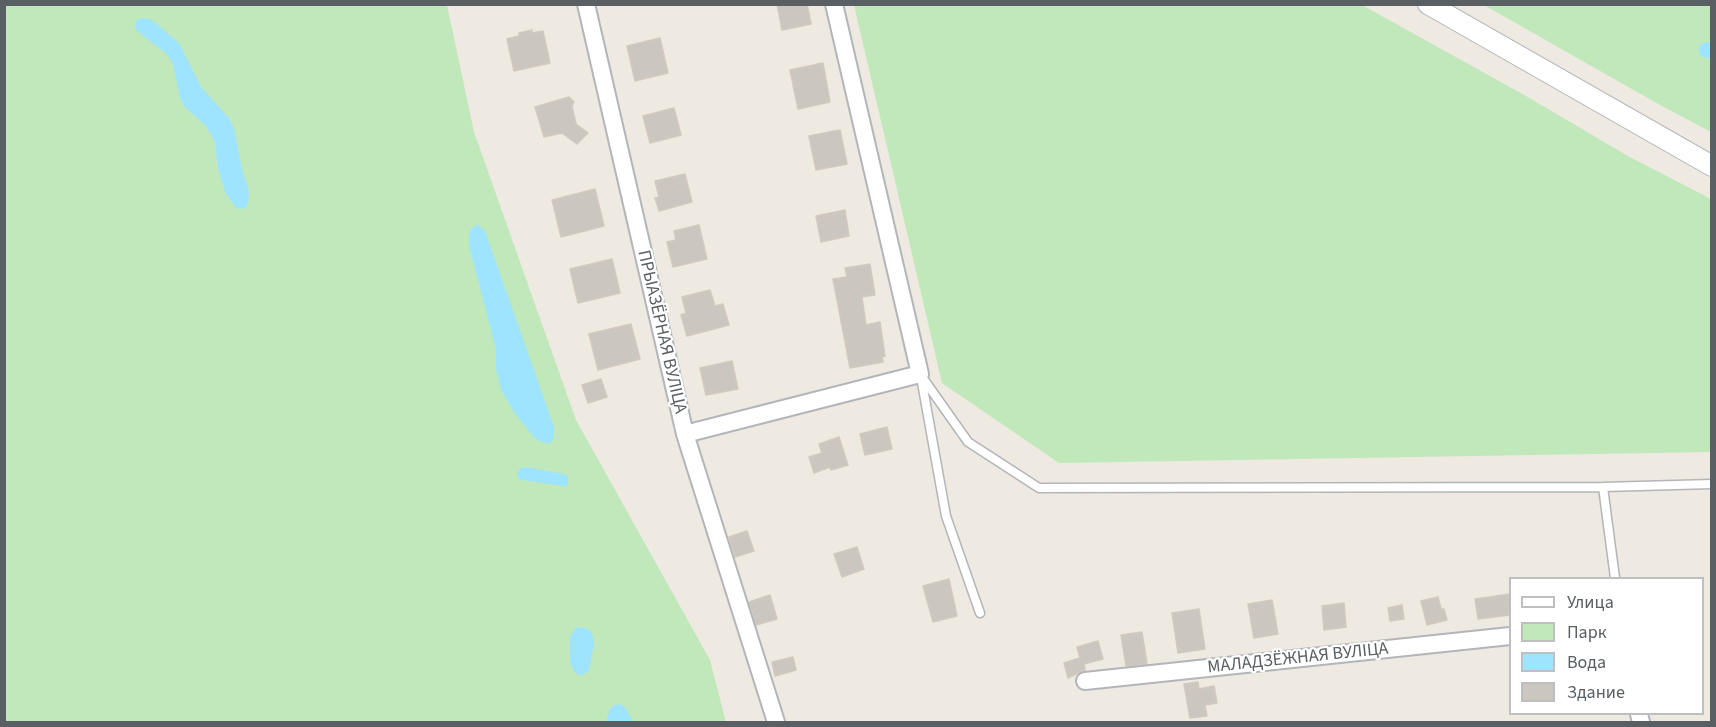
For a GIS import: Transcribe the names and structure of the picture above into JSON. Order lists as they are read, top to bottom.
{
  "streets": {
    "street": ["ПРЫАЗЁРНАЯ ВУЛІЦА", "МАЛАДЗЁЖНАЯ ВУЛІЦА"]
  },
  "legend": [
    "Улица",
    "Парк",
    "Вода",
    "Здание"
  ]
}
